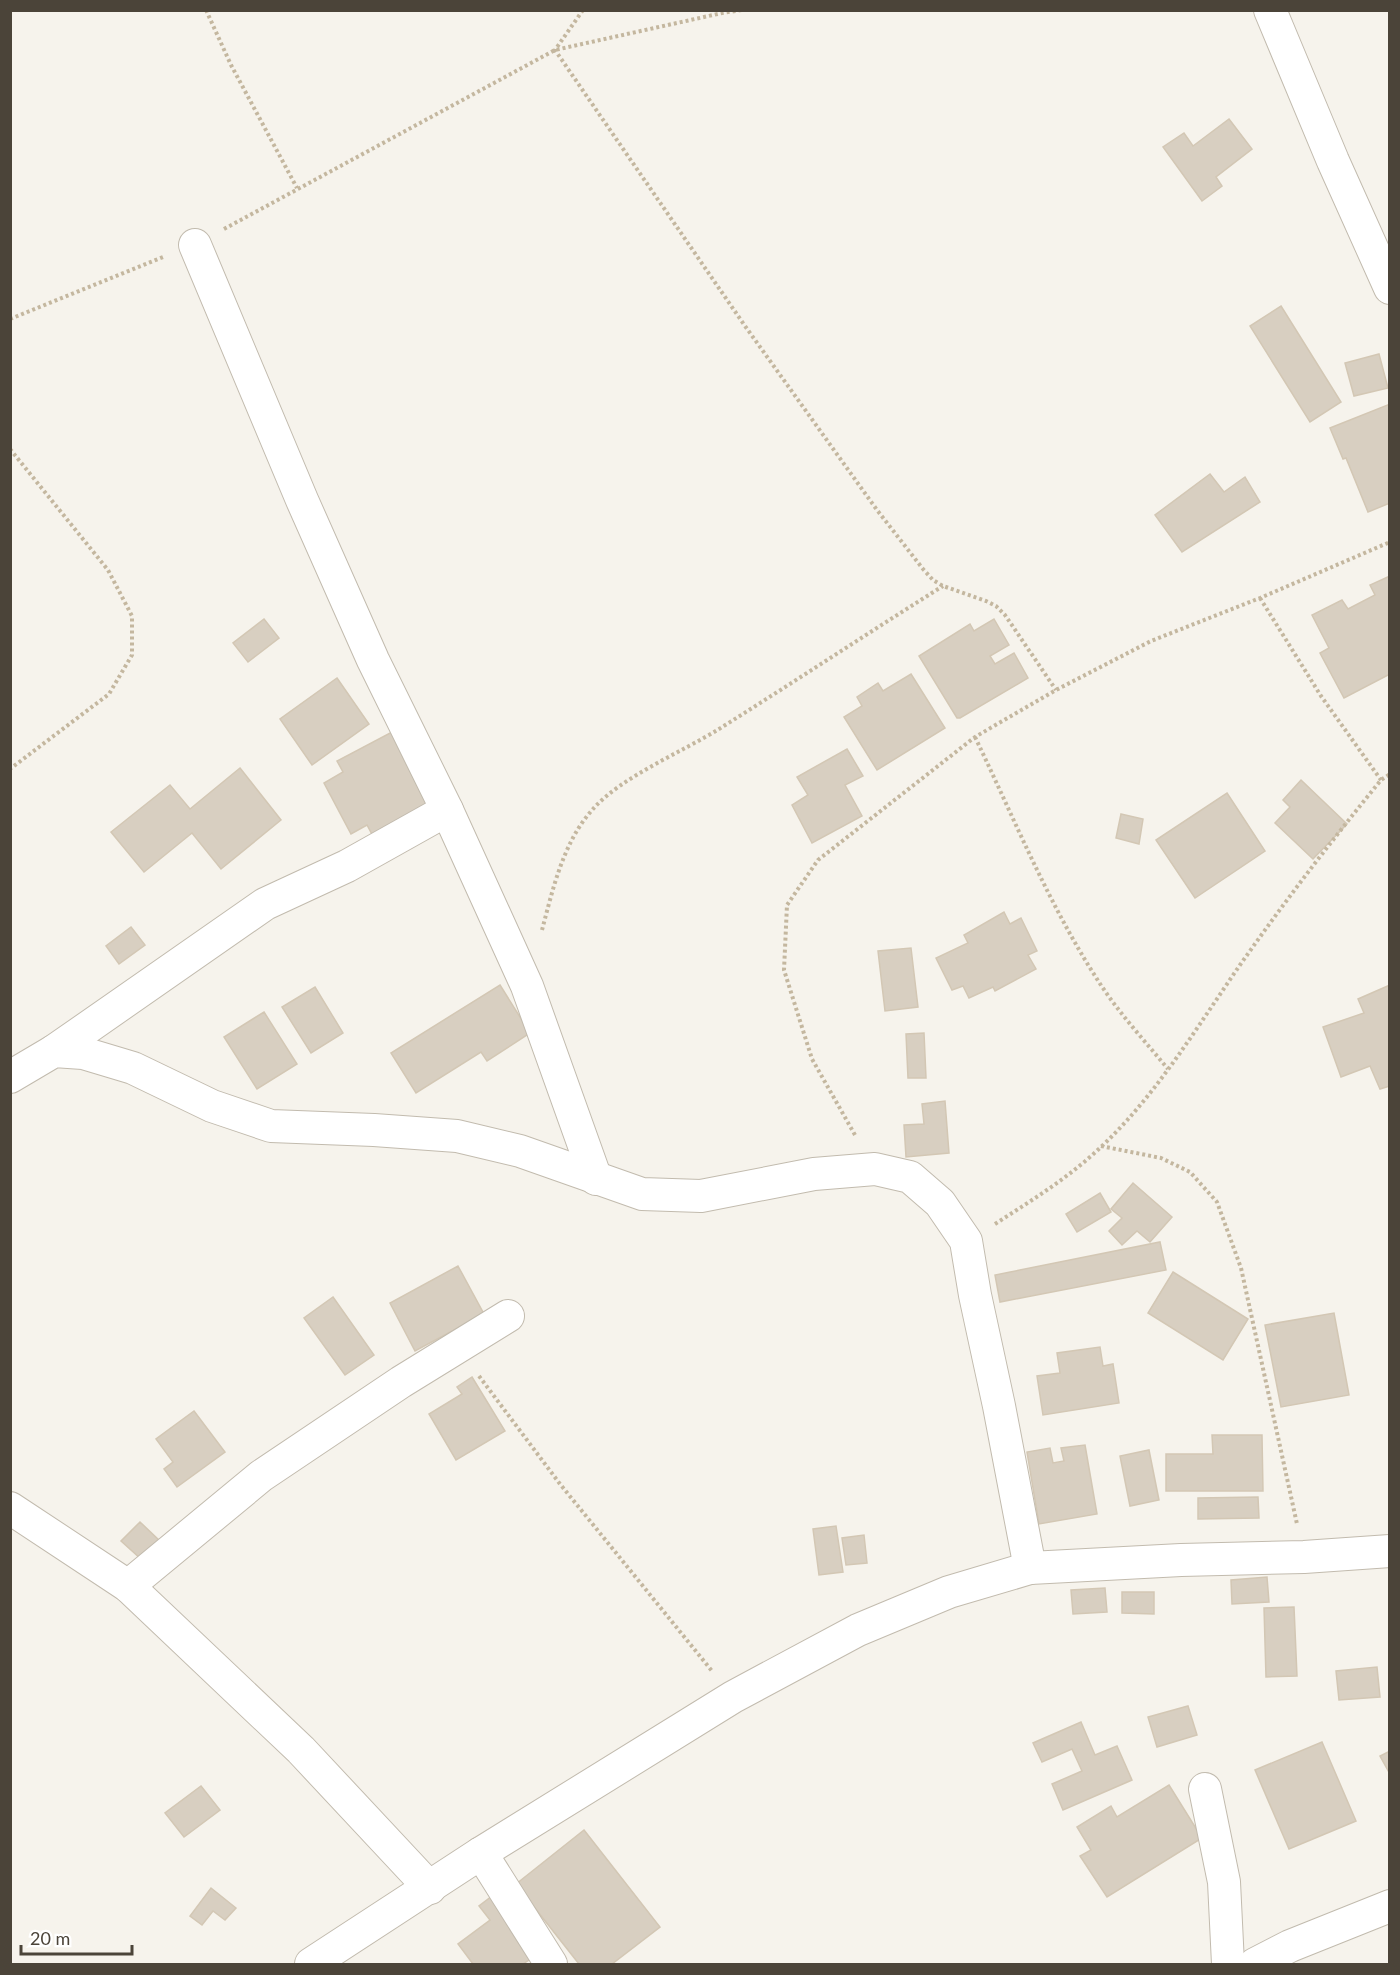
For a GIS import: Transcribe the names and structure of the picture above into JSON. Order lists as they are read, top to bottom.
{
  "scale_bar": "20 m"
}
